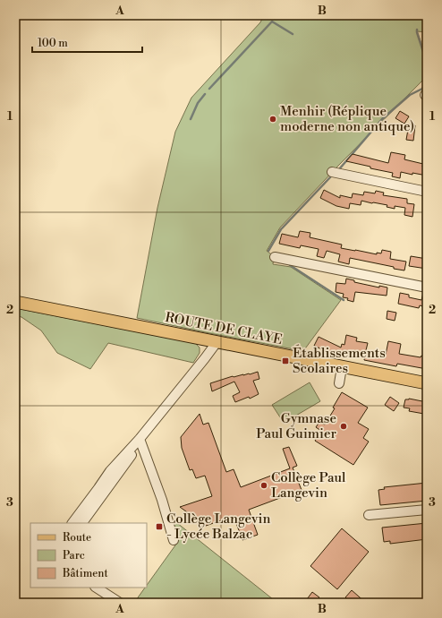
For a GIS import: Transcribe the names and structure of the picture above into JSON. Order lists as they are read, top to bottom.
{
  "streets": {
    "main road": ["ROUTE DE CLAYE"]
  },
  "places": {
    "other": ["Menhir (Réplique moderne non antique)", "Gymnase Paul Guimier", "Collège Paul Langevin"],
    "transit": ["Établissements Scolaires", "Collège Langevin - Lycée Balzac"]
  },
  "legend": ["Route", "Parc", "Bâtiment"],
  "scale_bar": "100 m",
  "grid": {
    "columns": ["A", "B"],
    "rows": ["1", "2", "3"]
  }
}
